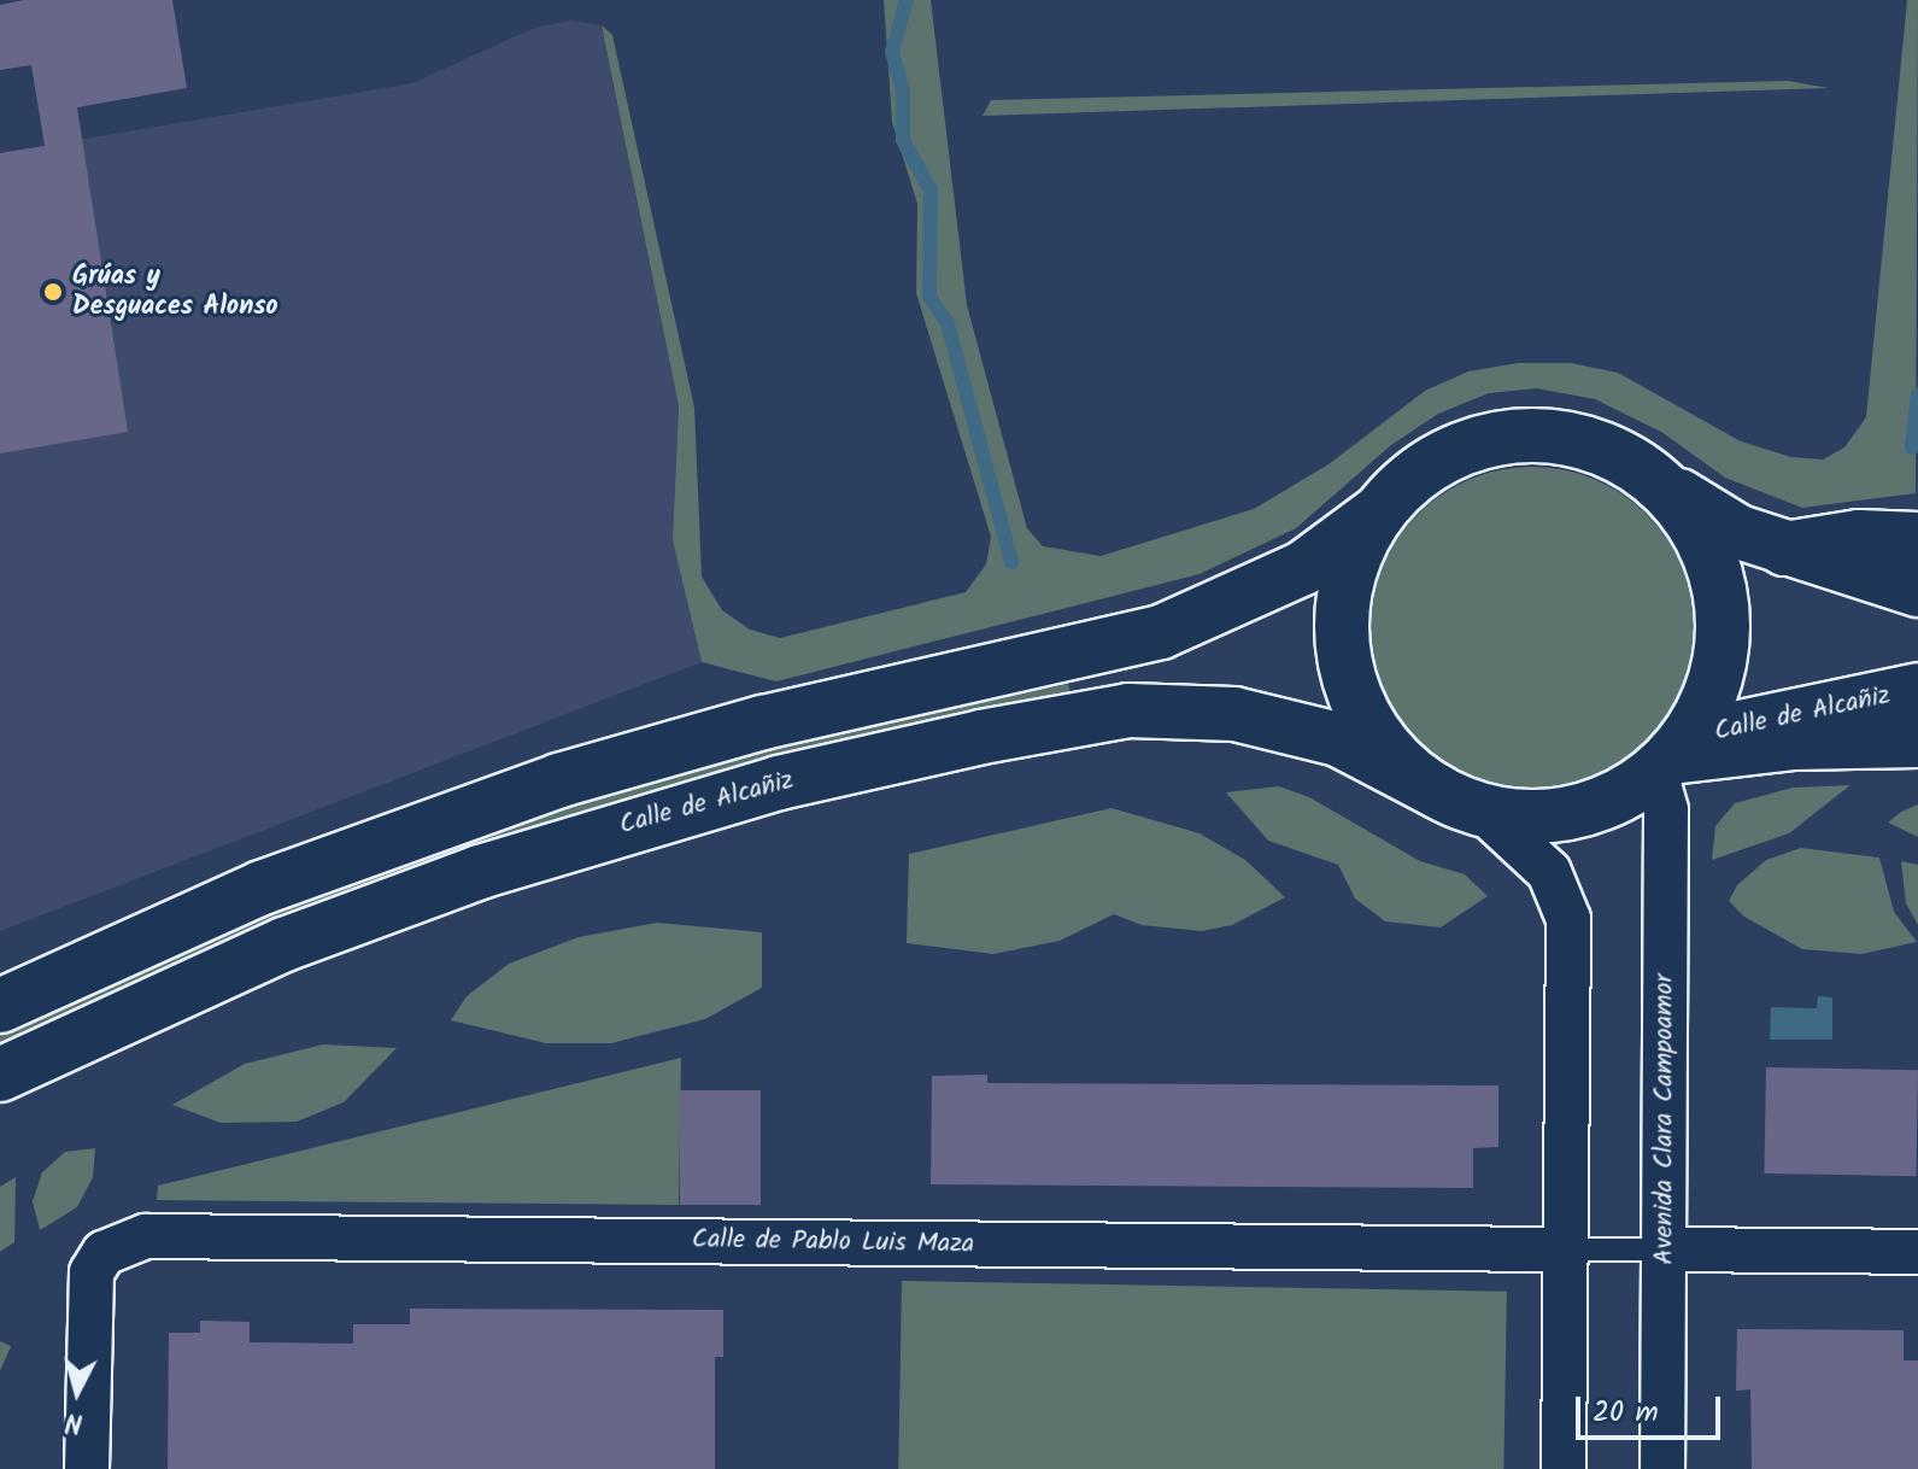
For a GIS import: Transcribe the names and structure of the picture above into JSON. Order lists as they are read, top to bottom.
{
  "streets": {
    "main road": ["Calle de Alcañiz"],
    "street": ["Avenida Clara Campoamor", "Calle de Pablo Luis Maza"]
  },
  "crossings": [
    ["Calle de Alcañiz", "Avenida Clara Campoamor"]
  ],
  "places": ["Grúas y Desguaces Alonso"],
  "scale_bar": "20 m",
  "north": "bottom"
}
